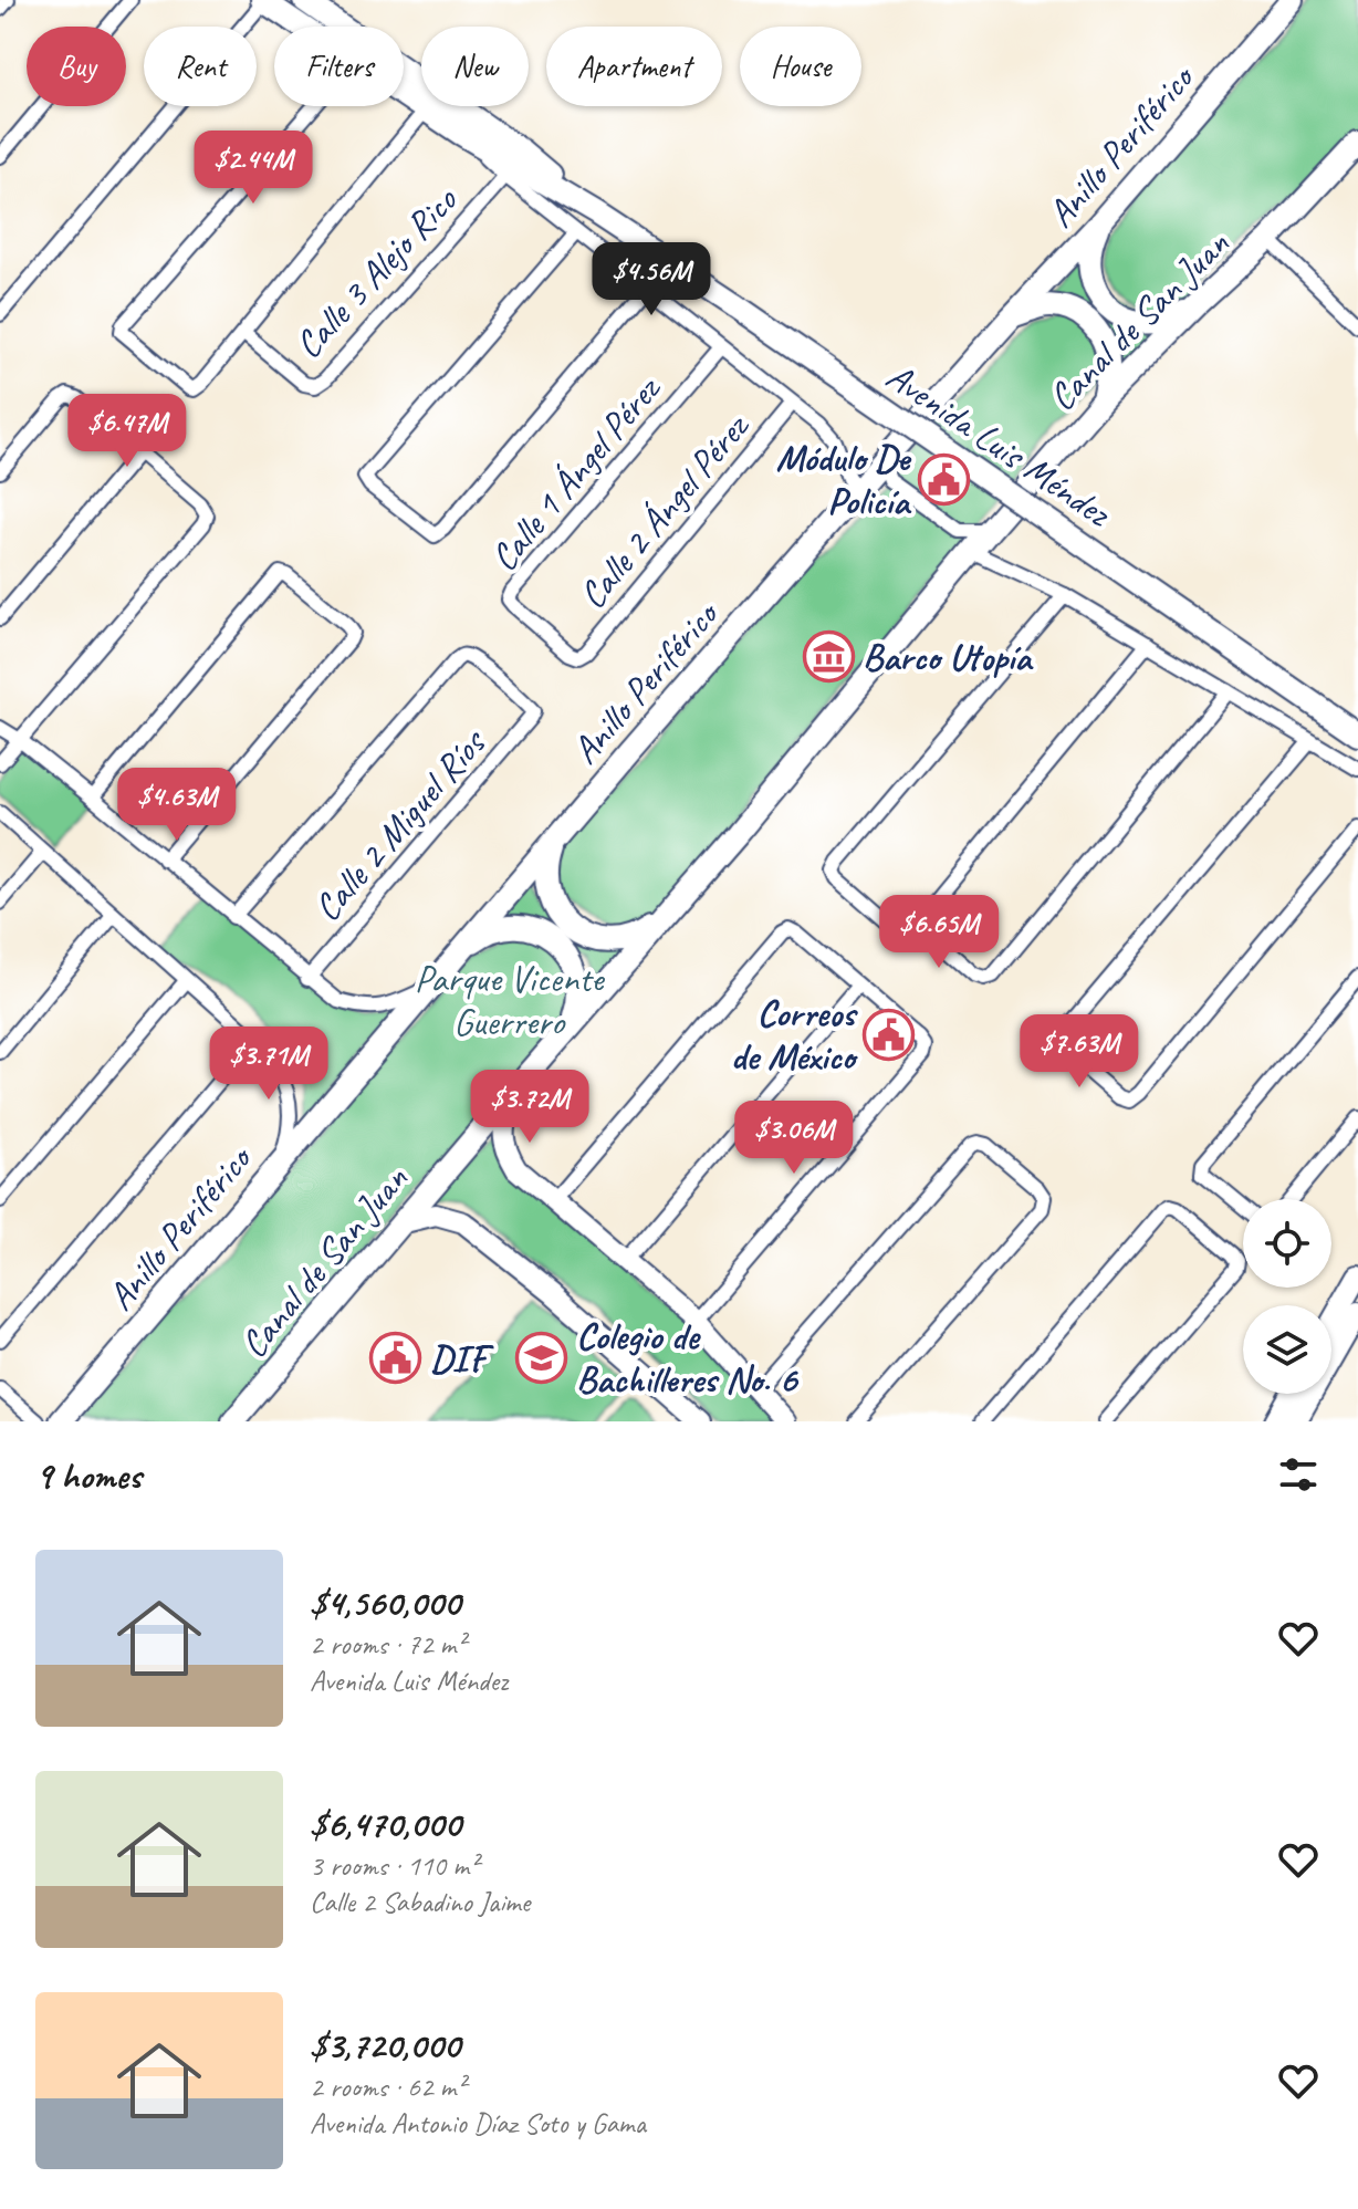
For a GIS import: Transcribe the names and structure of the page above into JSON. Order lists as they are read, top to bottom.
{
  "streets": {
    "main road": ["Anillo Periférico", "Canal de San Juan", "Avenida Luis Méndez"],
    "street": [
      "Calle 3 Alejo Rico",
      "Calle 1 Ángel Pérez",
      "Calle 2 Ángel Pérez",
      "Calle 2 Miguel Ríos"
    ]
  },
  "crossings": [
    ["Anillo Periférico", "Avenida Luis Méndez"],
    ["Calle 3 Alejo Rico", "Avenida Luis Méndez"],
    ["Avenida Luis Méndez", "Calle 1 Ángel Pérez"],
    ["Avenida Luis Méndez", "Calle 2 Ángel Pérez"],
    ["Calle 1 Ángel Pérez", "Calle 2 Ángel Pérez"]
  ],
  "parks": ["Parque Vicente Guerrero"],
  "places": {
    "public building": ["Módulo De Policía", "Correos de México", "DIF"],
    "museum": ["Barco Utopía"],
    "school or university": ["Colegio de Bachilleres No. 6"]
  },
  "page": {
    "chip": [
      "Buy",
      "Rent",
      "Filters",
      "New",
      "Apartment",
      "House"
    ],
    "price": [
      "$2.44M",
      "$4.56M",
      "$6.47M",
      "$4.63M",
      "$6.65M",
      "$7.63M",
      "$3.71M",
      "$3.72M",
      "$3.06M"
    ],
    "heading": "9 homes",
    "list": [
      {
        "name": "$4,560,000",
        "note": "2 rooms · 72 m² · Avenida Luis Méndez"
      },
      {
        "name": "$6,470,000",
        "note": "3 rooms · 110 m² · Calle 2 Sabadino Jaime"
      },
      {
        "name": "$3,720,000",
        "note": "2 rooms · 62 m² · Avenida Antonio Díaz Soto y Gama"
      }
    ]
  }
}
